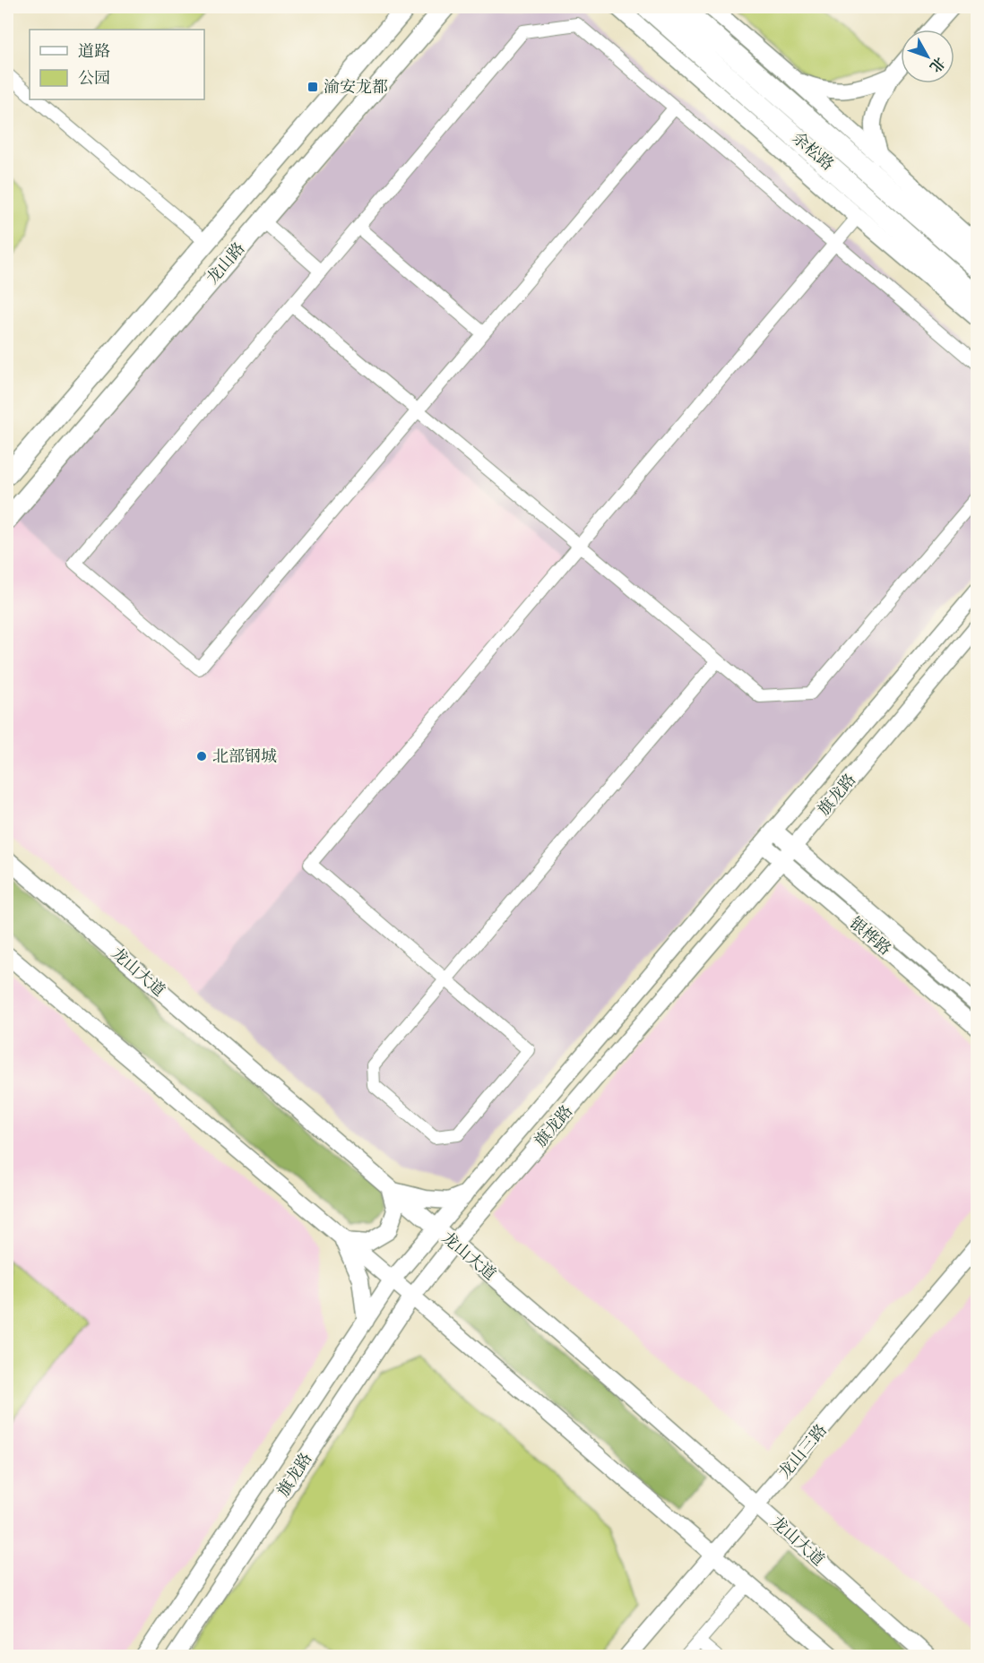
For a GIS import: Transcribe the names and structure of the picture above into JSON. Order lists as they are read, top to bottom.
{
  "streets": {
    "highway": ["余松路"],
    "main road": [
      "龙山路",
      "旗龙路",
      "银桦路",
      "龙山大道",
      "龙山三路"
    ]
  },
  "crossings": [
    ["旗龙路", "银桦路"],
    ["旗龙路", "龙山大道"],
    ["龙山大道", "龙山三路"]
  ],
  "places": {
    "transit": ["渝安龙都"],
    "other": ["北部钢城"]
  },
  "legend": ["道路", "公园"],
  "north": "bottom right"
}
